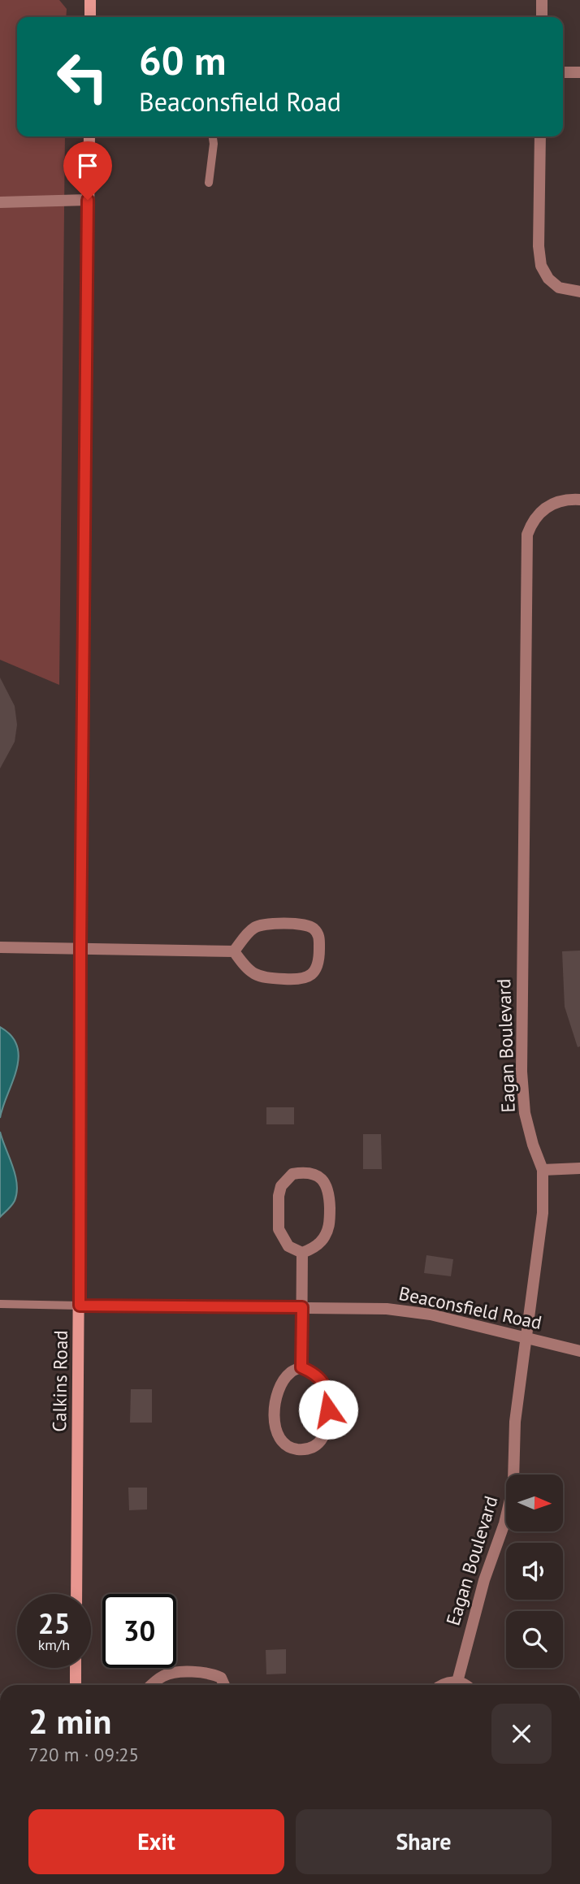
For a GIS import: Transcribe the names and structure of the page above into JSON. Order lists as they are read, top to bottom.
{
  "streets": {
    "main road": ["Calkins Road"],
    "street": ["Eagan Boulevard", "Beaconsfield Road"]
  },
  "crossings": [
    ["Eagan Boulevard", "Beaconsfield Road"],
    ["Beaconsfield Road", "Calkins Road"]
  ],
  "north": "right",
  "page": {
    "turn": ["60 m", "Beaconsfield Road"],
    "speed": "25 km/h",
    "limit": "30",
    "heading": ["2 min", "720 m · 09:25"],
    "buttons": ["Exit", "Share"]
  }
}
